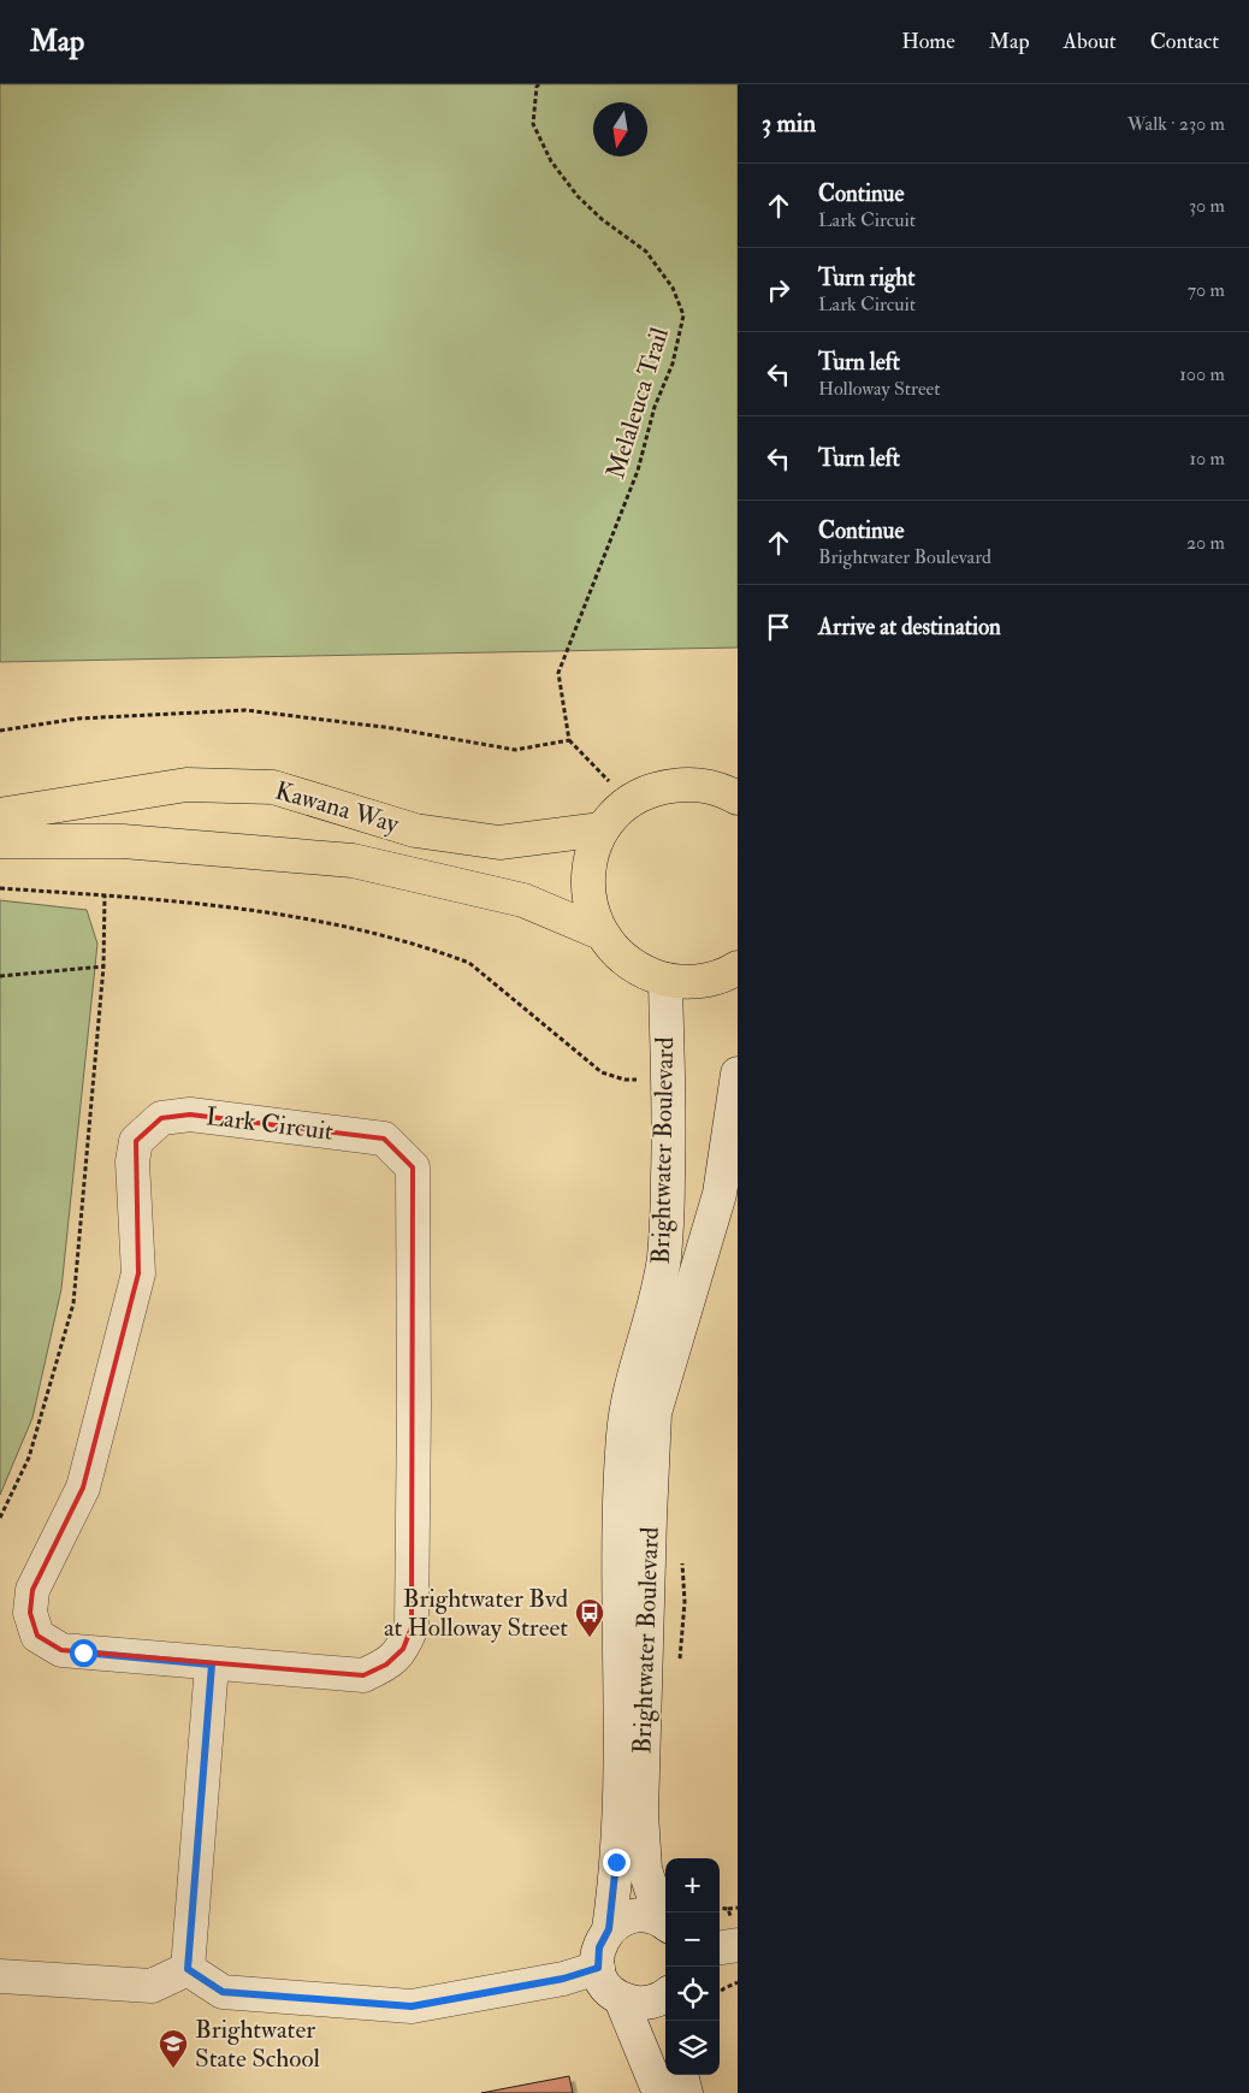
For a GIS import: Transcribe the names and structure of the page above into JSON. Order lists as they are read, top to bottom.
{
  "streets": {
    "main road": ["Kawana Way"],
    "street": ["Lark Circuit", "Brightwater Boulevard"],
    "path": ["Melaleuca Trail"]
  },
  "places": {
    "bus stop": ["Brightwater Bvd at Holloway Street"],
    "school or university": ["Brightwater State School"]
  },
  "north": "bottom",
  "page": {
    "header": "Map",
    "nav": [
      "Home",
      "Map",
      "About",
      "Contact"
    ],
    "heading": ["3 min", "Walk · 230 m"],
    "list": [
      ["Continue", "Lark Circuit", "30 m"],
      ["Turn right", "Lark Circuit", "70 m"],
      ["Turn left", "Holloway Street", "100 m"],
      ["Turn left", "10 m"],
      ["Continue", "Brightwater Boulevard", "20 m"],
      "Arrive at destination"
    ],
    "map_buttons": ["+", "−"]
  }
}
